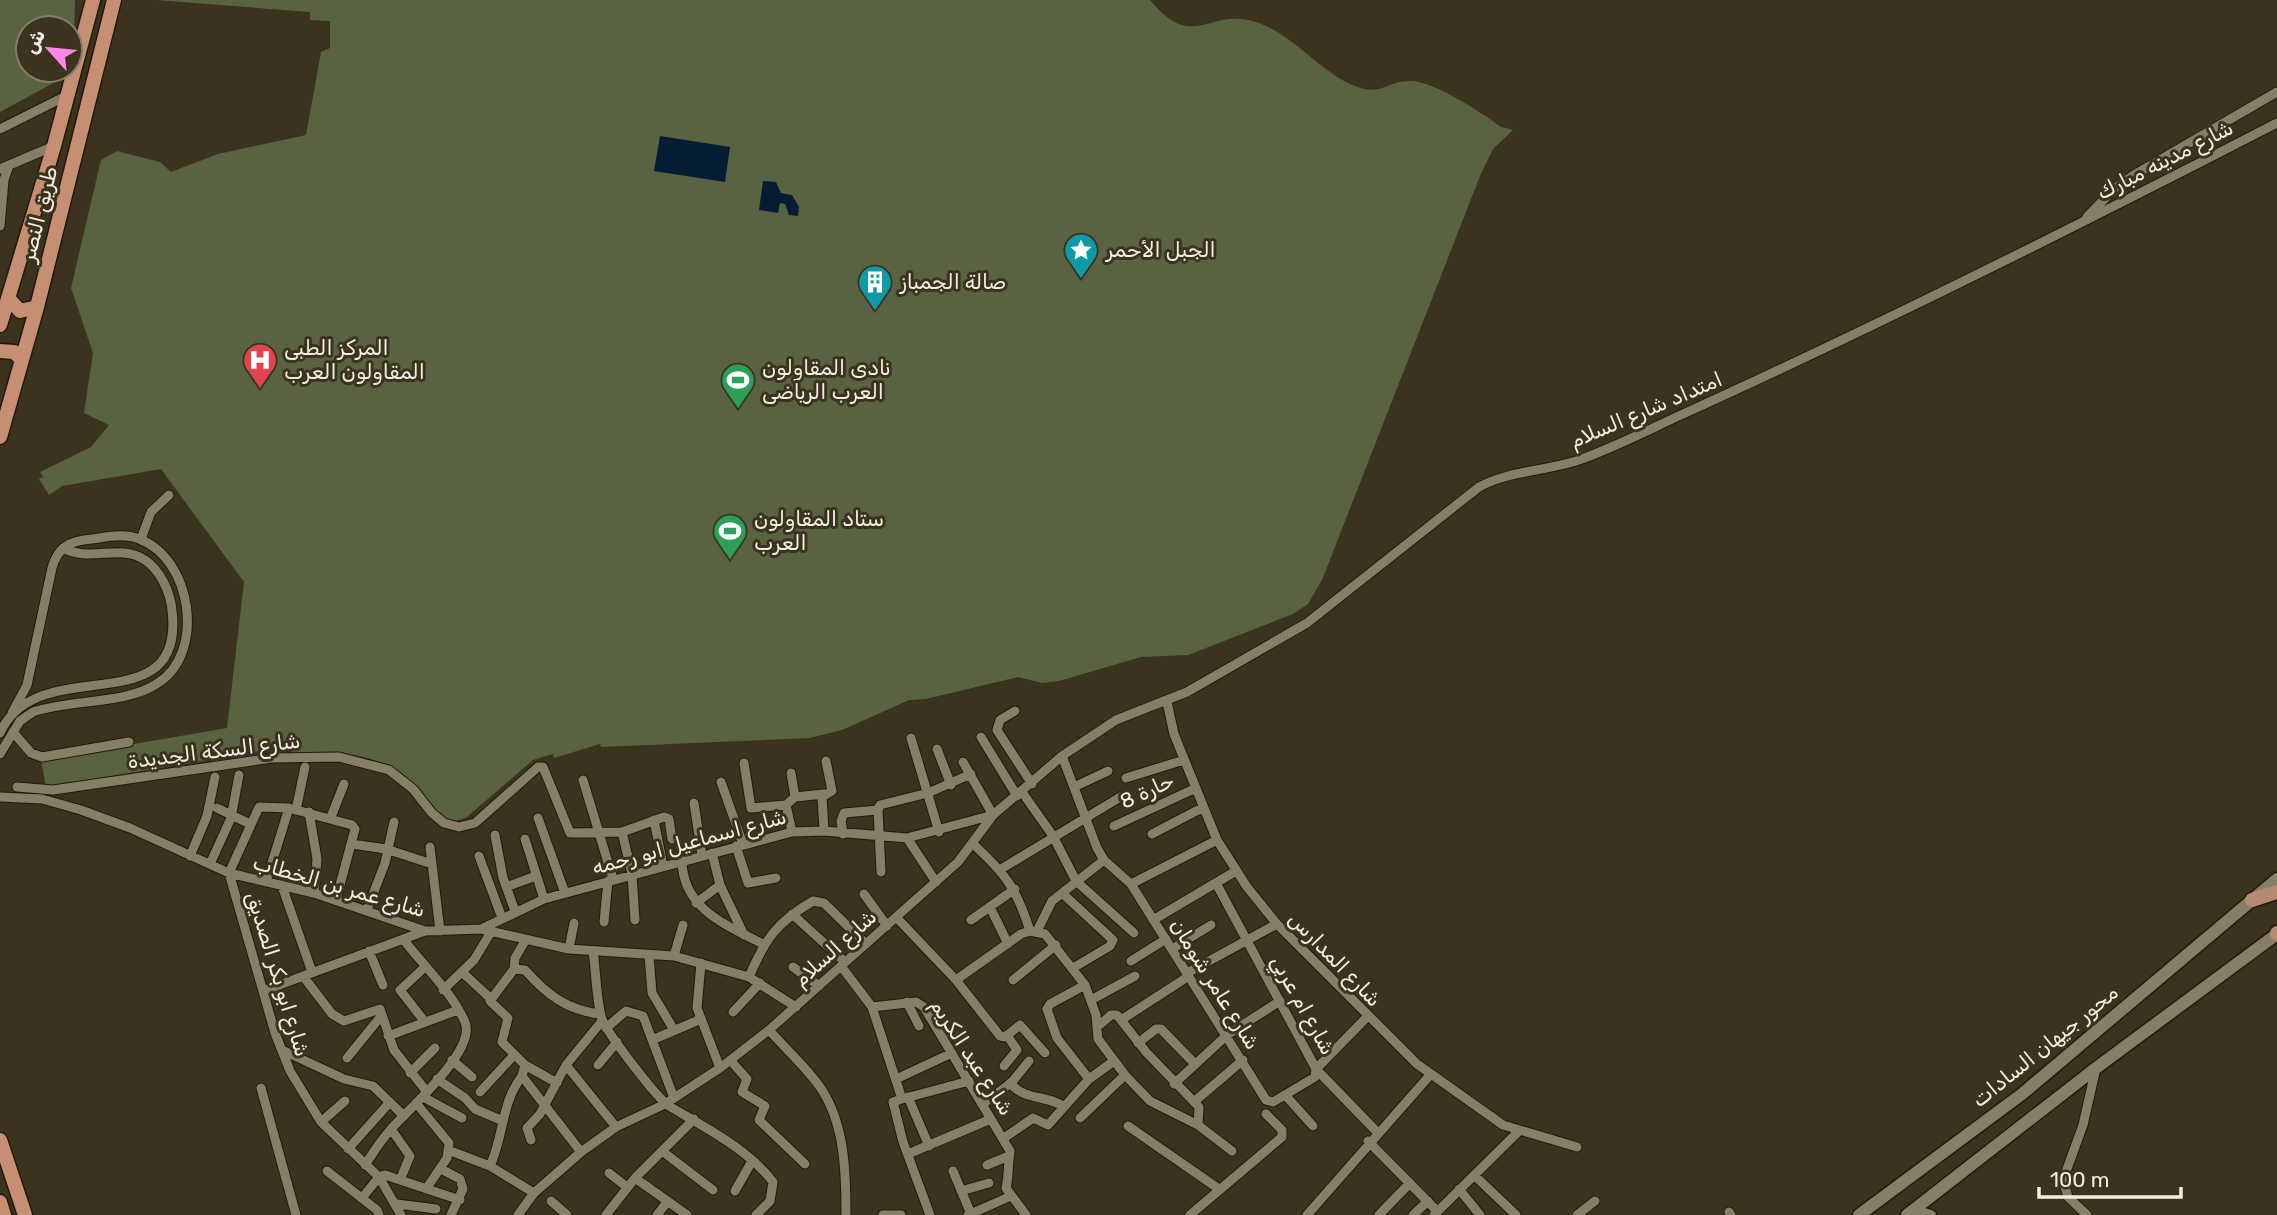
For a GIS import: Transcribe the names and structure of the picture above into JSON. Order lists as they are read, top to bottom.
{
  "streets": {
    "highway": ["طريق النصر"],
    "main road": ["محور جيهان السادات"],
    "street": [
      "شارع مدينه مبارك",
      "امتداد شارع السلام",
      "شارع السكة الجديدة",
      "حارة 8",
      "شارع اسماعيل ابو رحمه",
      "شارع عمر بن الخطاب",
      "شارع السلام",
      "شارع المدارس",
      "شارع ابو بكر الصديق",
      "شارع عامر شومان",
      "شارع ام عربي",
      "شارع عبد الكريم"
    ]
  },
  "crossings": [
    ["شارع مدينه مبارك", "امتداد شارع السلام"],
    ["امتداد شارع السلام", "شارع السلام"],
    ["امتداد شارع السلام", "شارع المدارس"],
    ["حارة 8", "شارع المدارس"],
    ["شارع اسماعيل ابو رحمه", "شارع عمر بن الخطاب"],
    ["شارع اسماعيل ابو رحمه", "شارع السلام"],
    ["شارع عمر بن الخطاب", "شارع السلام"],
    ["شارع عمر بن الخطاب", "شارع ابو بكر الصديق"],
    ["شارع السلام", "شارع المدارس"]
  ],
  "places": {
    "place": ["الجبل الأحمر"],
    "building": ["صالة الجمباز"],
    "hospital": ["المركز الطبى المقاولون العرب"],
    "sports": ["نادى المقاولون العرب الرياضى", "ستاد المقاولون العرب"]
  },
  "scale_bar": "100 m",
  "north": "top left"
}
